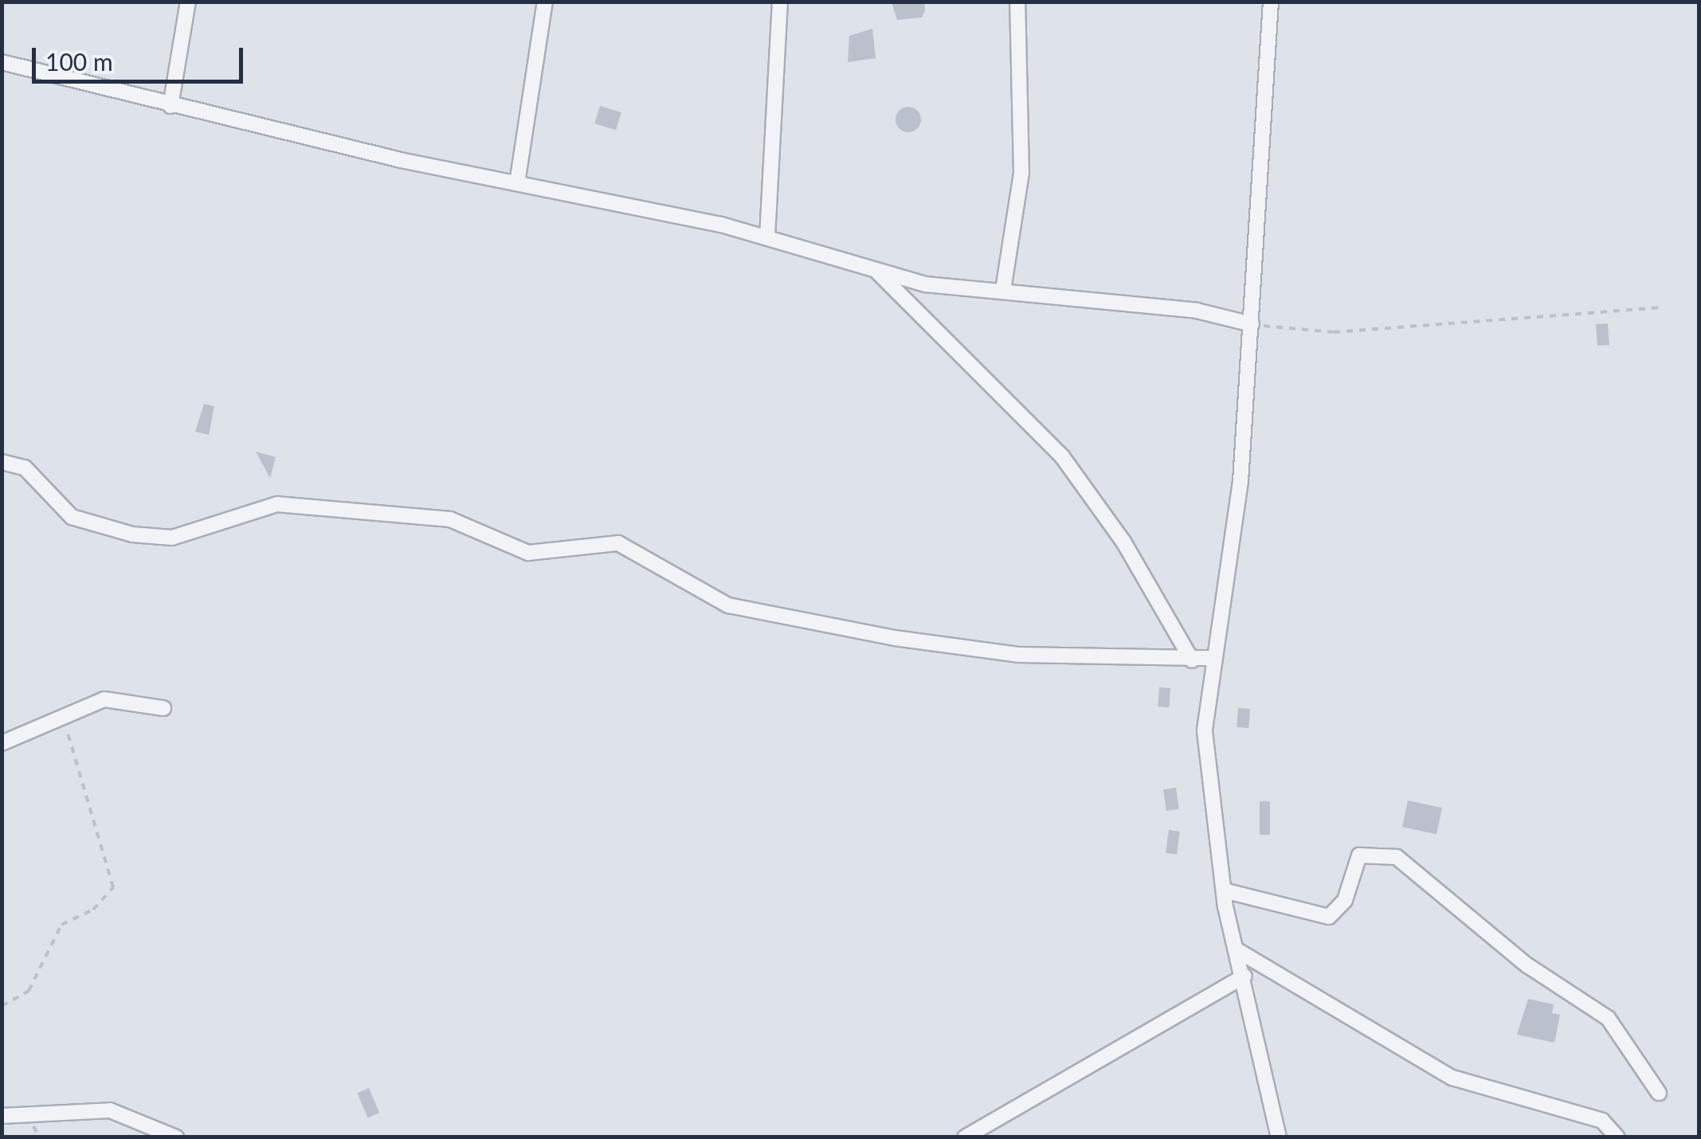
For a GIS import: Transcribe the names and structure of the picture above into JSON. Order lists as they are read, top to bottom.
{
  "scale_bar": "100 m"
}
